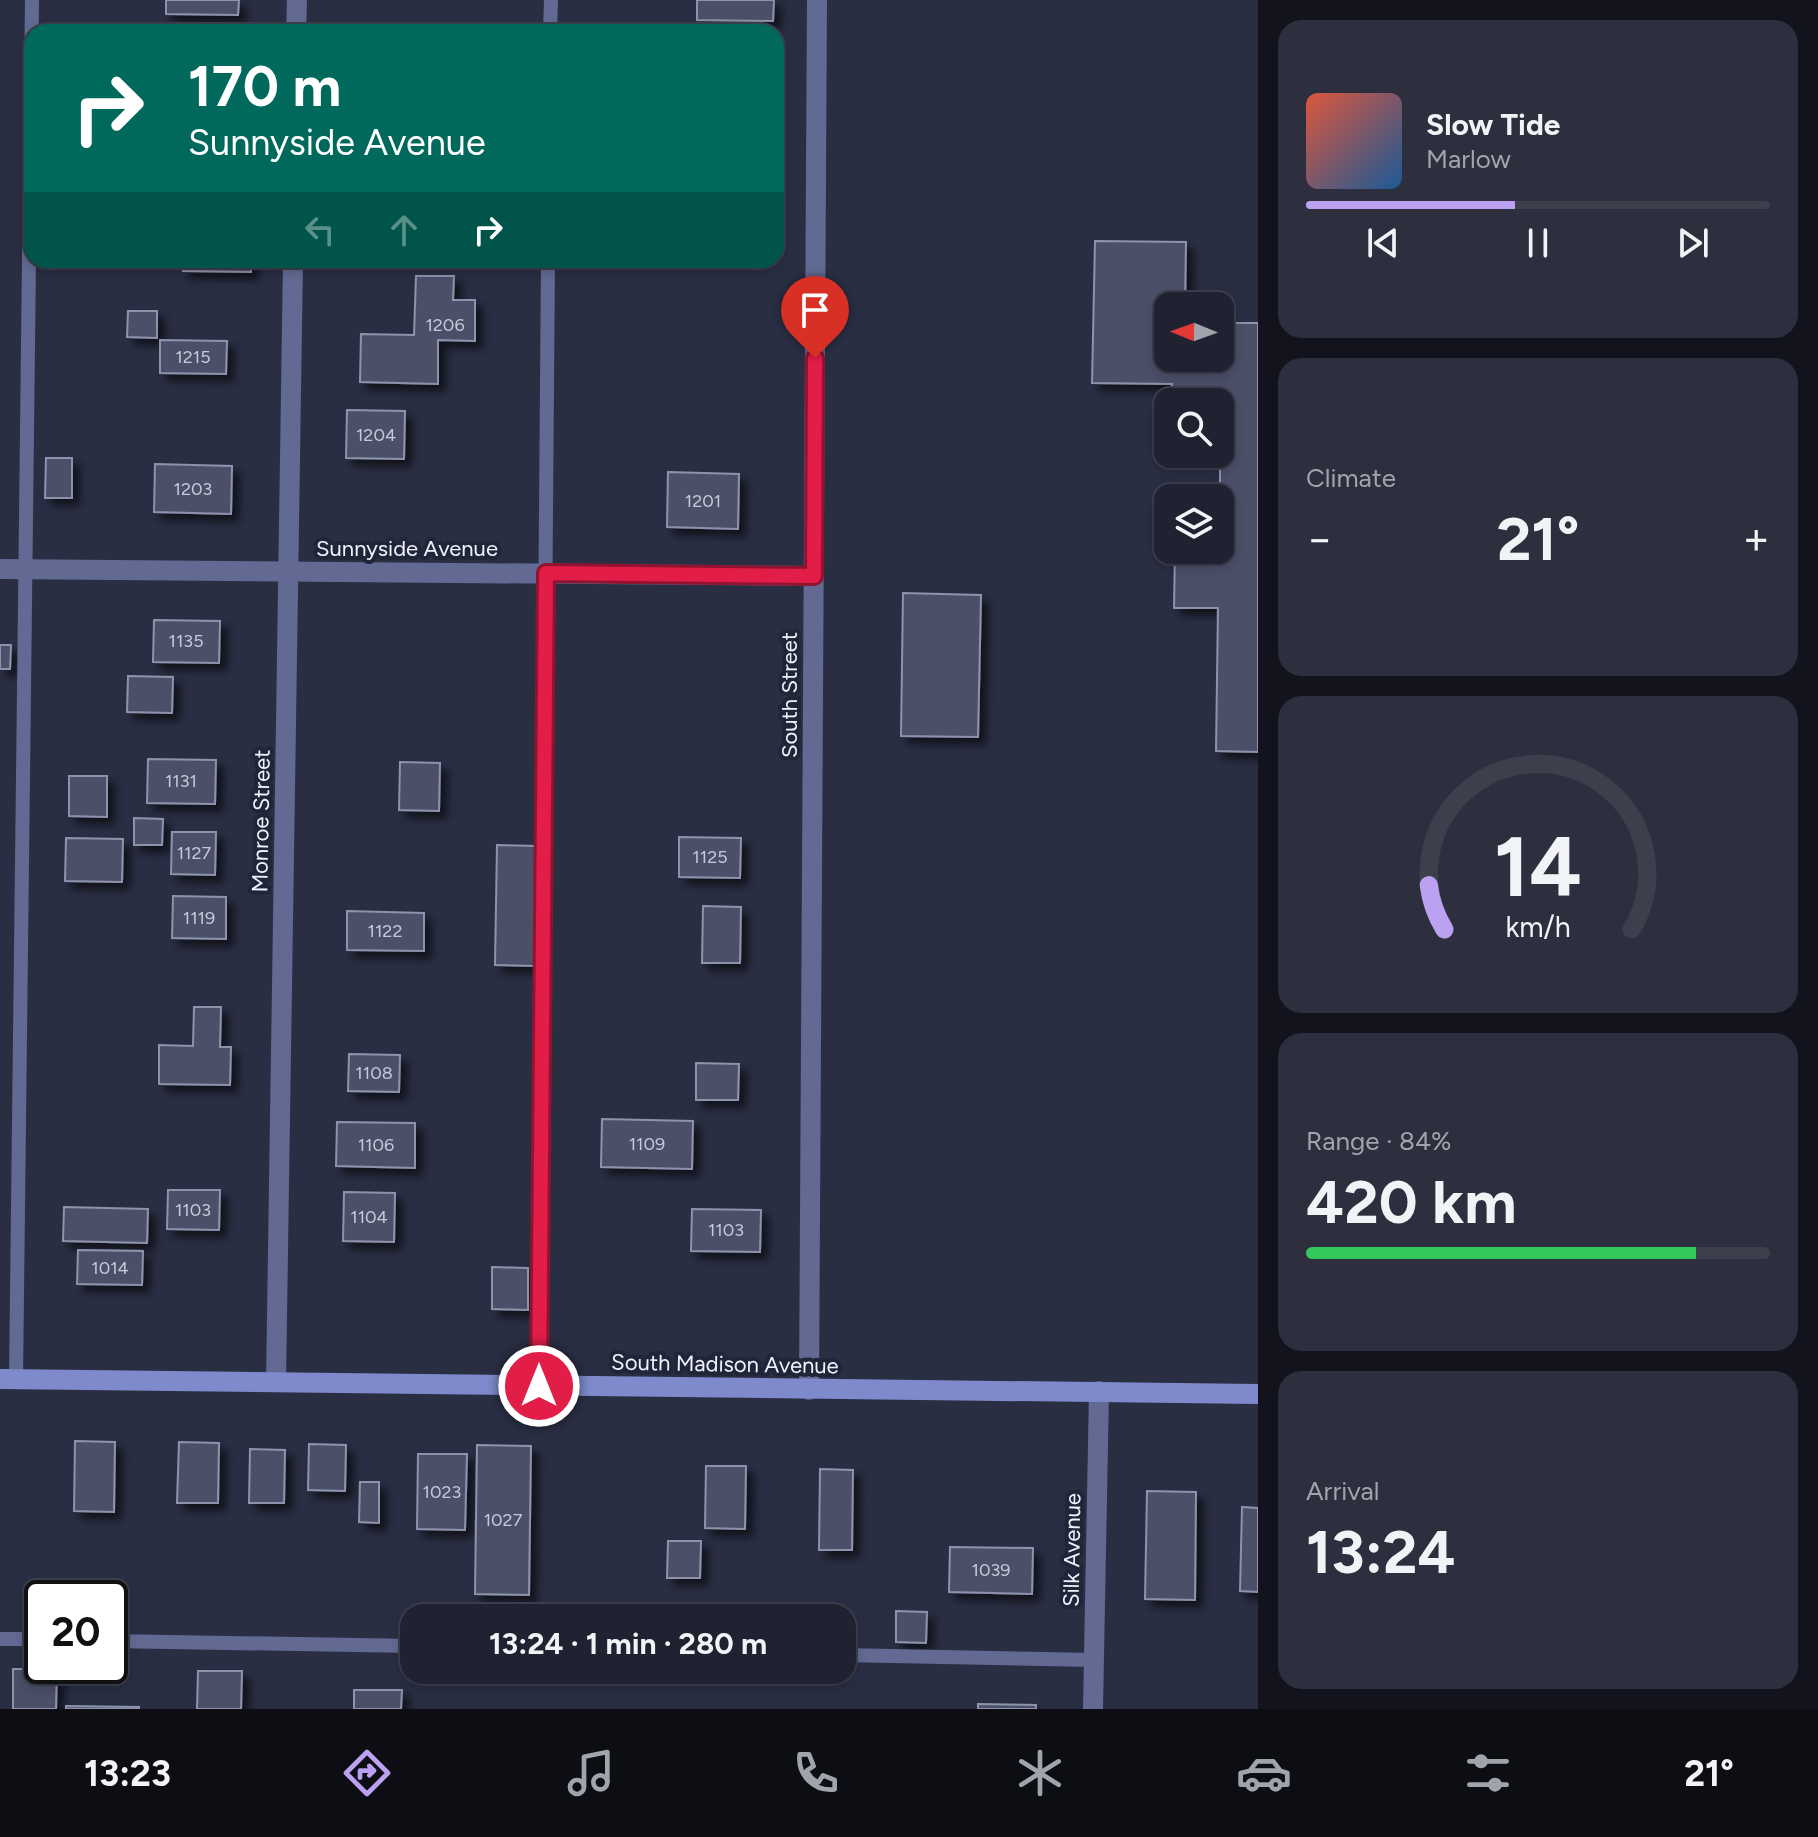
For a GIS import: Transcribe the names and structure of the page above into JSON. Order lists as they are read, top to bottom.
{
  "streets": {
    "main road": ["South Madison Avenue"],
    "street": [
      "Sunnyside Avenue",
      "South Street",
      "Monroe Street",
      "Silk Avenue"
    ]
  },
  "crossings": [
    ["Sunnyside Avenue", "South Street"],
    ["Sunnyside Avenue", "Monroe Street"],
    ["South Street", "South Madison Avenue"],
    ["Monroe Street", "South Madison Avenue"],
    ["South Madison Avenue", "Silk Avenue"]
  ],
  "house_numbers": [
    "1206",
    "1215",
    "1204",
    "1203",
    "1201",
    "1135",
    "1131",
    "1127",
    "1125",
    "1119",
    "1122",
    "1108",
    "1109",
    "1106",
    "1103",
    "1104",
    "1103",
    "1014",
    "1023",
    "1027",
    "1039"
  ],
  "north": "left",
  "page": {
    "turn": ["170 m", "Sunnyside Avenue"],
    "song": ["Slow Tide", "Marlow"],
    "tile": [
      "Climate",
      ["Range · 84%", "420 km"],
      ["Arrival", "13:24"]
    ],
    "heat": ["−", "21°", "+"],
    "limit": "20",
    "trip": "13:24 · 1 min · 280 m",
    "tabs": ["13:23", "21°"],
    "gauge": ["14", "km/h"]
  }
}
